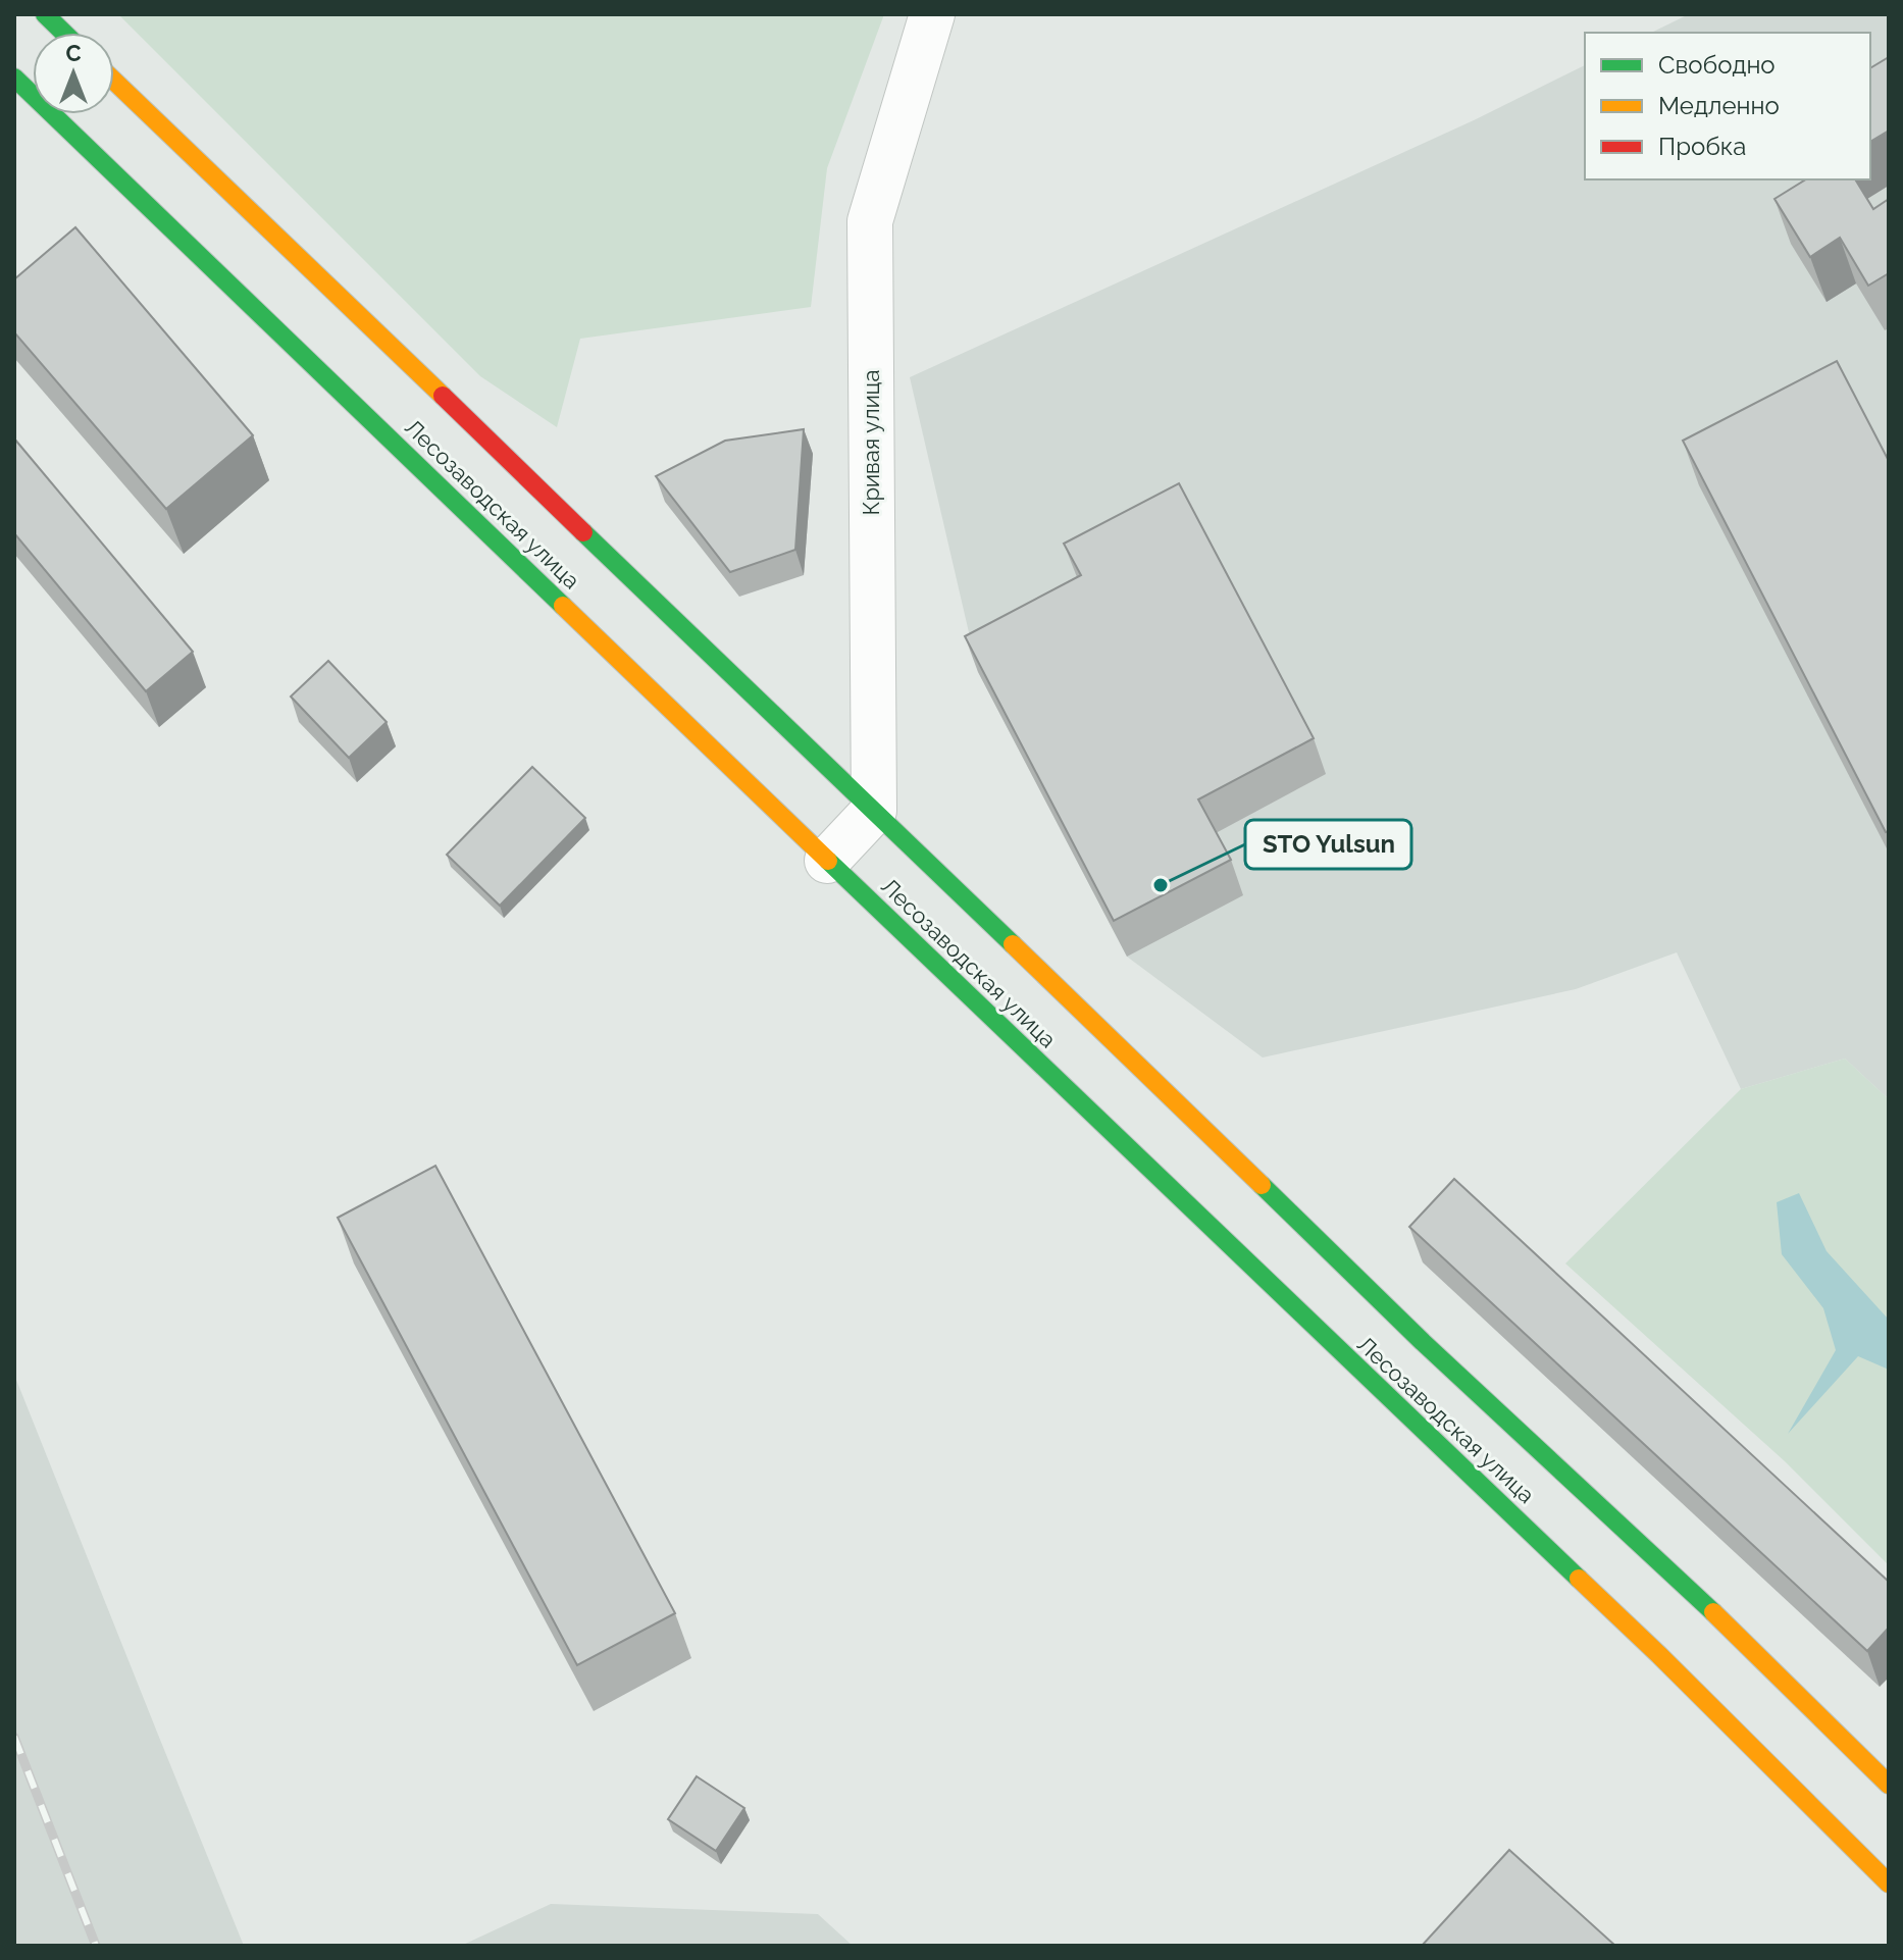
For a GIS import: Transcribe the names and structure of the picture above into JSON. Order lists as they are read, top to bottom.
{
  "streets": {
    "main road": ["Лесозаводская улица"],
    "street": ["Кривая улица"]
  },
  "crossings": [
    ["Кривая улица", "Лесозаводская улица"]
  ],
  "places": ["STO Yulsun"],
  "legend": ["Свободно", "Медленно", "Пробка"],
  "north": "top"
}
